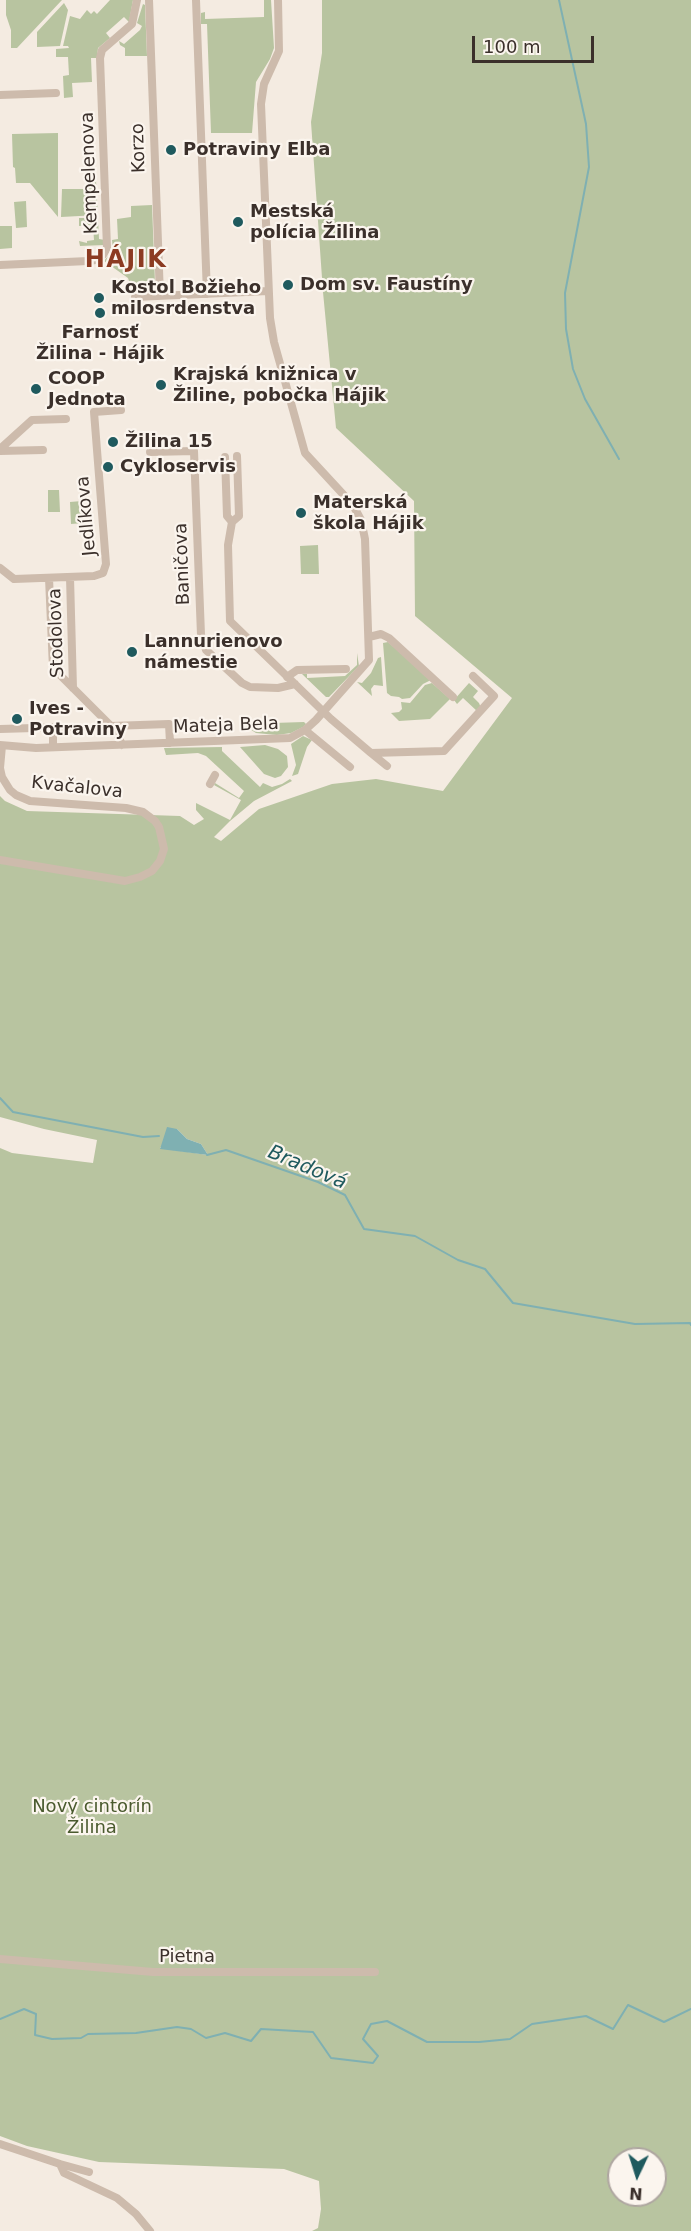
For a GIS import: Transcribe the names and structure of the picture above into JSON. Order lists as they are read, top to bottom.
{
  "streets": {
    "street": [
      "Korzo",
      "Kempelenova",
      "Jedlíkova",
      "Baničova",
      "Stodolova",
      "Mateja Bela",
      "Kvačalova",
      "Pietna"
    ]
  },
  "crossings": [
    ["Jedlíkova", "Stodolova"],
    ["Stodolova", "Mateja Bela"],
    ["Mateja Bela", "Kvačalova"]
  ],
  "districts": ["HÁJIK"],
  "water": ["Bradová"],
  "parks": ["Nový cintorín Žilina"],
  "places": [
    "Potraviny Elba",
    "Mestská polícia Žilina",
    "Dom sv. Faustíny",
    "Kostol Božieho milosrdenstva",
    "Farnosť Žilina - Hájik",
    "Krajská knižnica v Žiline, pobočka Hájik",
    "COOP Jednota",
    "Žilina 15",
    "Cykloservis",
    "Materská škola Hájik",
    "Lannurienovo námestie",
    "Ives - Potraviny"
  ],
  "scale_bar": "100 m",
  "north": "bottom"
}
